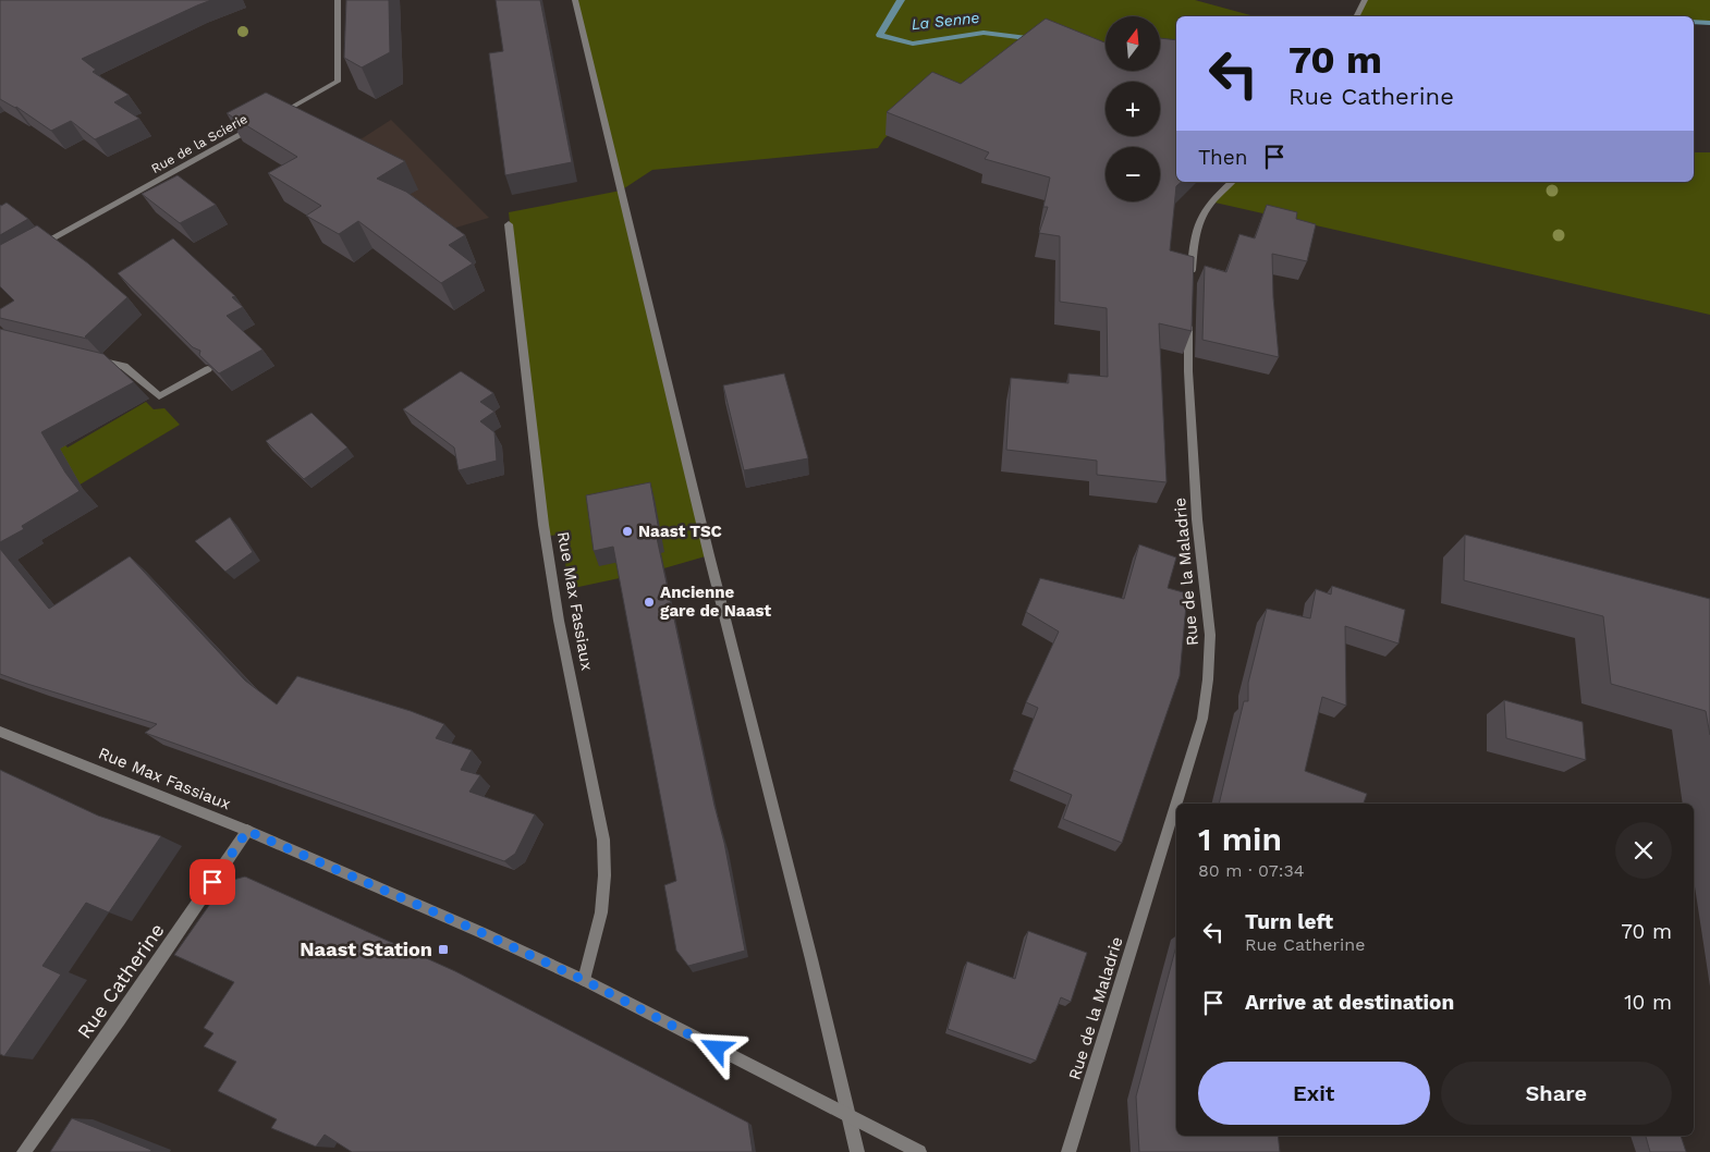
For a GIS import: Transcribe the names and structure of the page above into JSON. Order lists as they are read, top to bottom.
{
  "streets": {
    "street": [
      "Rue de la Scierie",
      "Rue de la Maladrie",
      "Rue Max Fassiaux",
      "Rue Catherine"
    ]
  },
  "crossings": [
    ["Rue Max Fassiaux", "Rue Catherine"]
  ],
  "water": ["La Senne"],
  "places": {
    "other": ["Naast TSC", "Ancienne gare de Naast"],
    "transit": ["Naast Station"]
  },
  "north": "top",
  "page": {
    "map_buttons": ["+", "−"],
    "turn": ["70 m", "Rue Catherine"],
    "then": "Then",
    "heading": ["1 min", "80 m · 07:34"],
    "list": [
      {
        "name": "Turn left",
        "note": "Rue Catherine",
        "value": "70 m"
      },
      {
        "name": "Arrive at destination",
        "value": "10 m"
      }
    ],
    "buttons": ["Exit", "Share"]
  }
}
